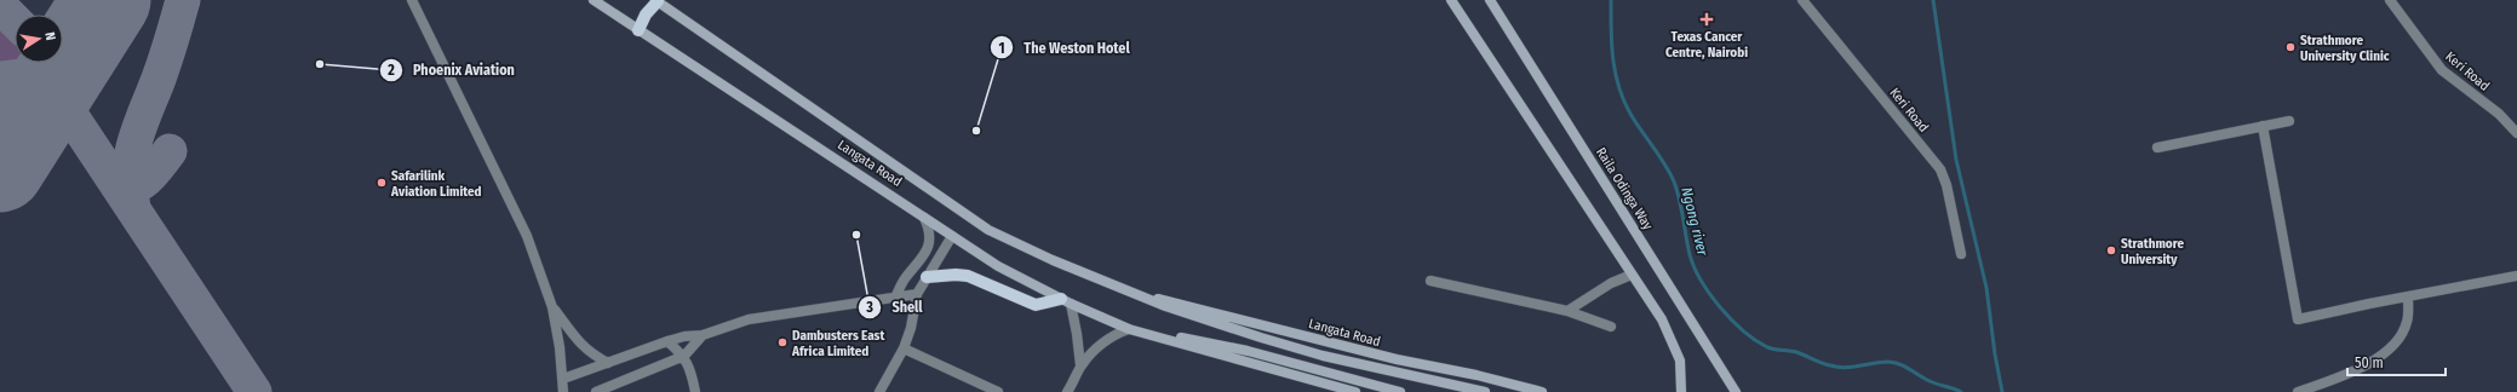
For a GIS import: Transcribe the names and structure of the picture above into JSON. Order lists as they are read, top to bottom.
{
  "streets": {
    "main road": ["Langata Road", "Raila Odinga Way"],
    "street": ["Keri Road"]
  },
  "water": ["Ngong river"],
  "places": {
    "health": ["Texas Cancer Centre, Nairobi"],
    "other": [
      "Strathmore University Clinic",
      "Phoenix Aviation",
      "The Weston Hotel",
      "Safarilink Aviation Limited",
      "Shell",
      "Strathmore University",
      "Dambusters East Africa Limited"
    ]
  },
  "scale_bar": "50 m",
  "north": "right"
}
